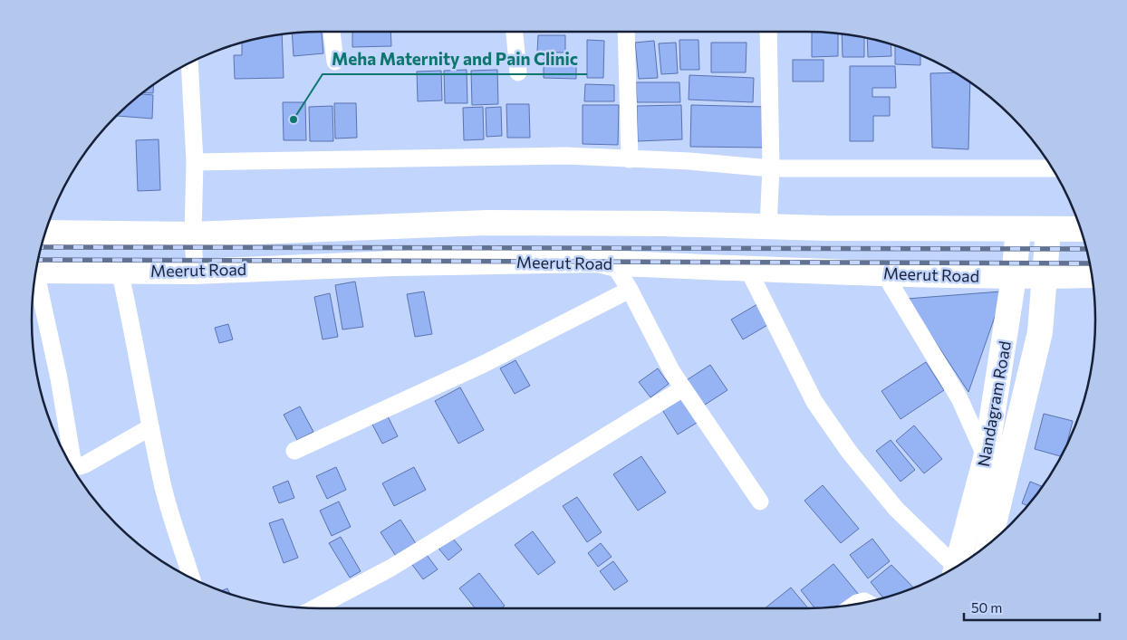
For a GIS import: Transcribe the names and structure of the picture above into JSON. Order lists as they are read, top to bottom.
{
  "streets": {
    "main road": ["Meerut Road", "Nandagram Road"]
  },
  "crossings": [
    ["Meerut Road", "Nandagram Road"]
  ],
  "places": ["Meha Maternity and Pain Clinic"],
  "scale_bar": "50 m"
}
